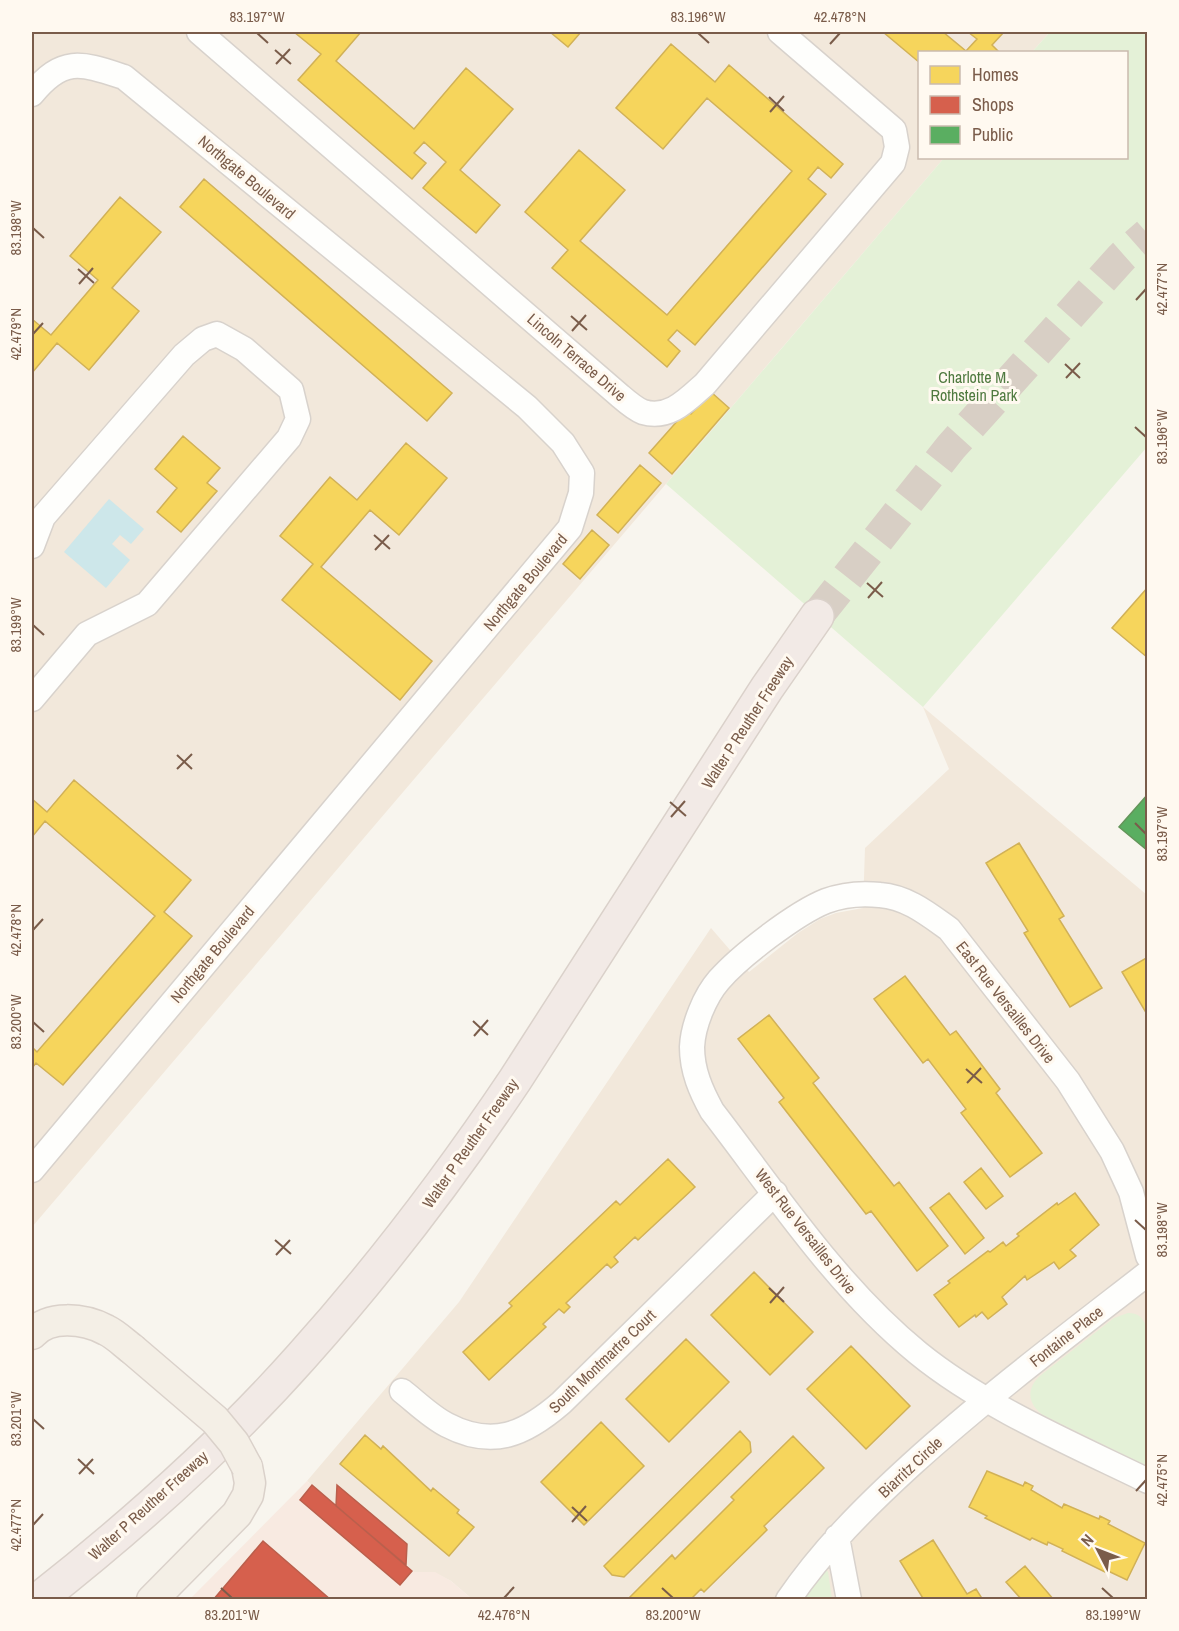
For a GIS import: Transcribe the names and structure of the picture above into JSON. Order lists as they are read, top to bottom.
{
  "streets": {
    "highway": ["Walter P Reuther Freeway"],
    "street": [
      "Northgate Boulevard",
      "Lincoln Terrace Drive",
      "East Rue Versailles Drive",
      "West Rue Versailles Drive",
      "Fontaine Place",
      "South Montmartre Court",
      "Biarritz Circle"
    ]
  },
  "crossings": [
    ["East Rue Versailles Drive", "West Rue Versailles Drive"],
    ["West Rue Versailles Drive", "Fontaine Place"],
    ["West Rue Versailles Drive", "South Montmartre Court"],
    ["West Rue Versailles Drive", "Biarritz Circle"],
    ["Fontaine Place", "Biarritz Circle"]
  ],
  "parks": ["Charlotte M. Rothstein Park"],
  "legend": ["Homes", "Shops", "Public"],
  "north": "top left",
  "coordinates": [
    "83.197°W",
    "83.196°W",
    "42.478°N",
    "83.198°W",
    "42.477°N",
    "42.479°N",
    "83.199°W",
    "83.200°W",
    "83.201°W",
    "42.475°N",
    "42.476°N"
  ]
}
